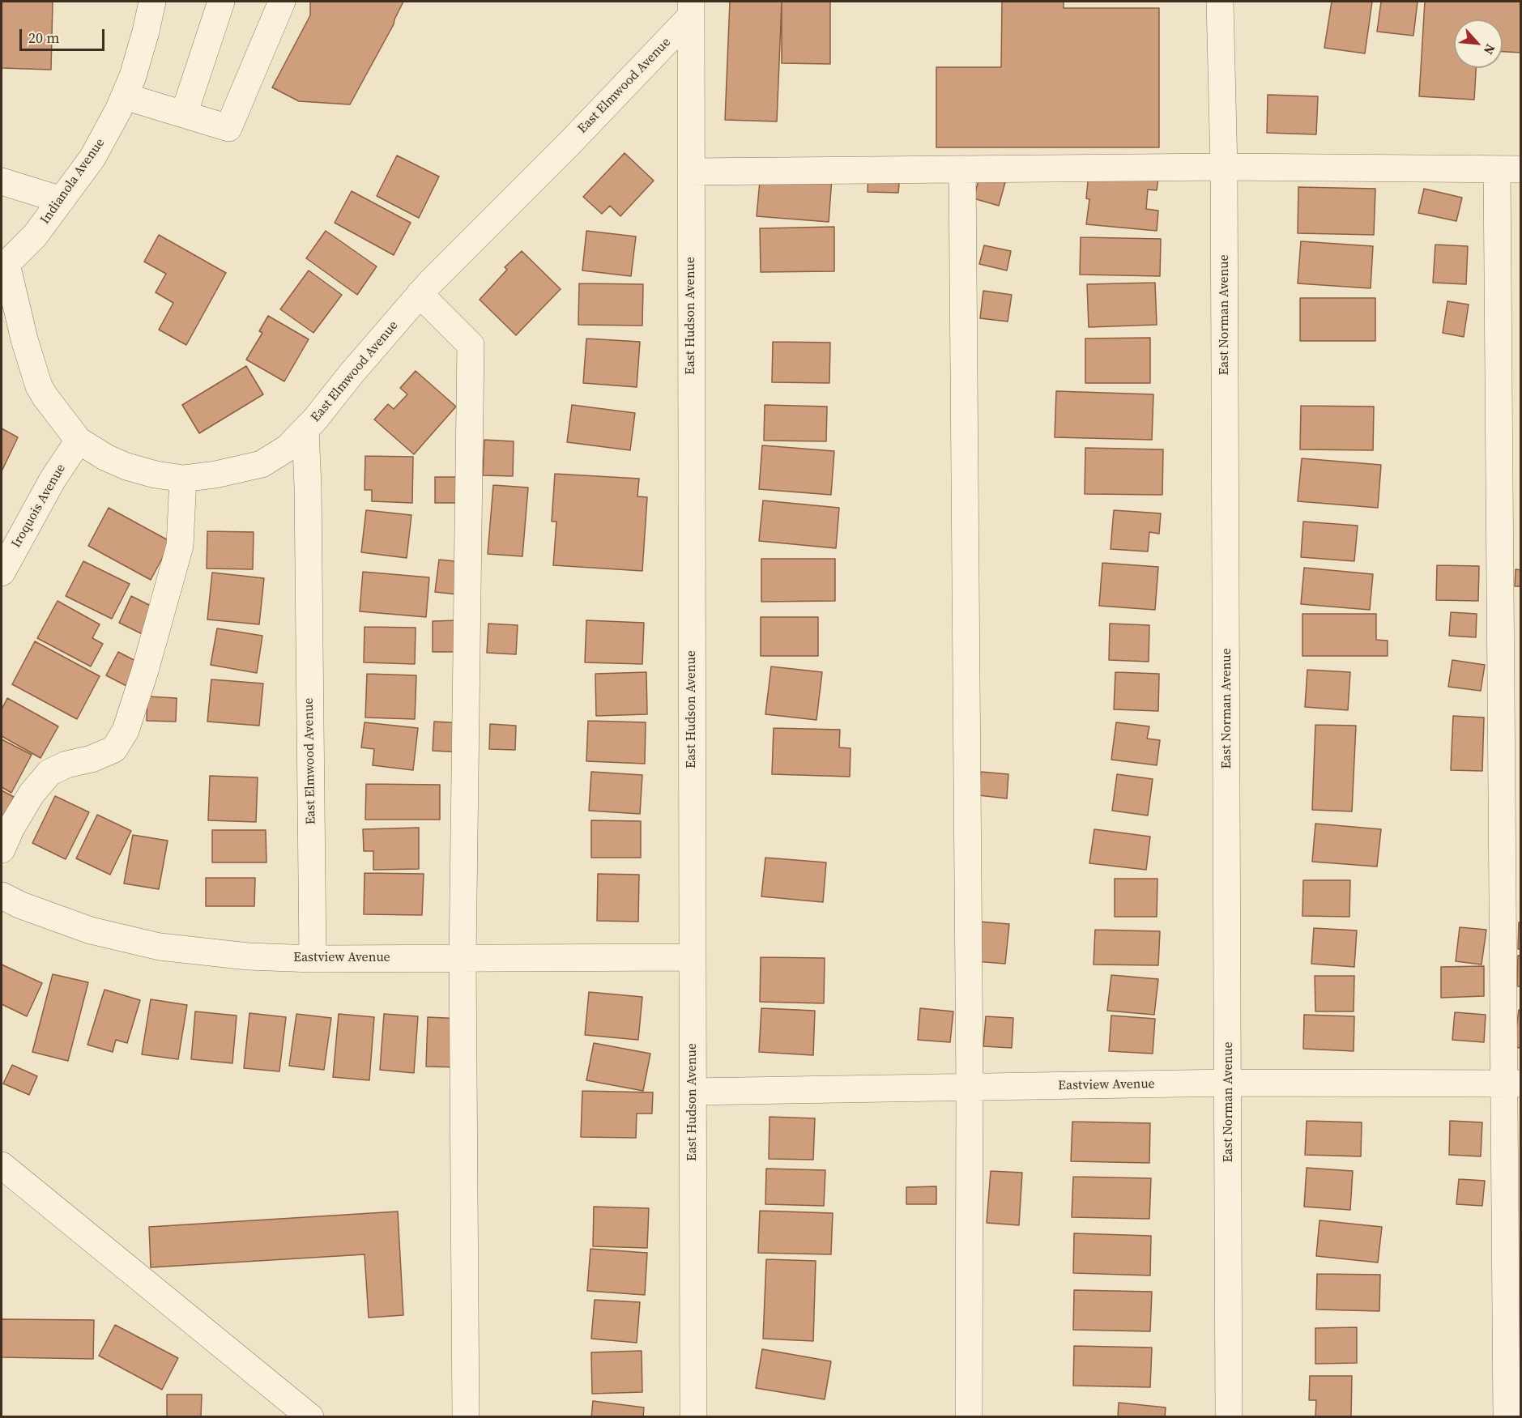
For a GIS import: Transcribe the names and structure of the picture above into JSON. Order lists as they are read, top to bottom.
{
  "streets": {
    "street": [
      "East Elmwood Avenue",
      "Indianola Avenue",
      "East Norman Avenue",
      "East Hudson Avenue",
      "Iroquois Avenue",
      "Eastview Avenue"
    ]
  },
  "crossings": [
    ["East Elmwood Avenue", "East Hudson Avenue"],
    ["East Elmwood Avenue", "Eastview Avenue"],
    ["East Norman Avenue", "Eastview Avenue"],
    ["East Hudson Avenue", "Eastview Avenue"]
  ],
  "scale_bar": "20 m",
  "north": "bottom right"
}
